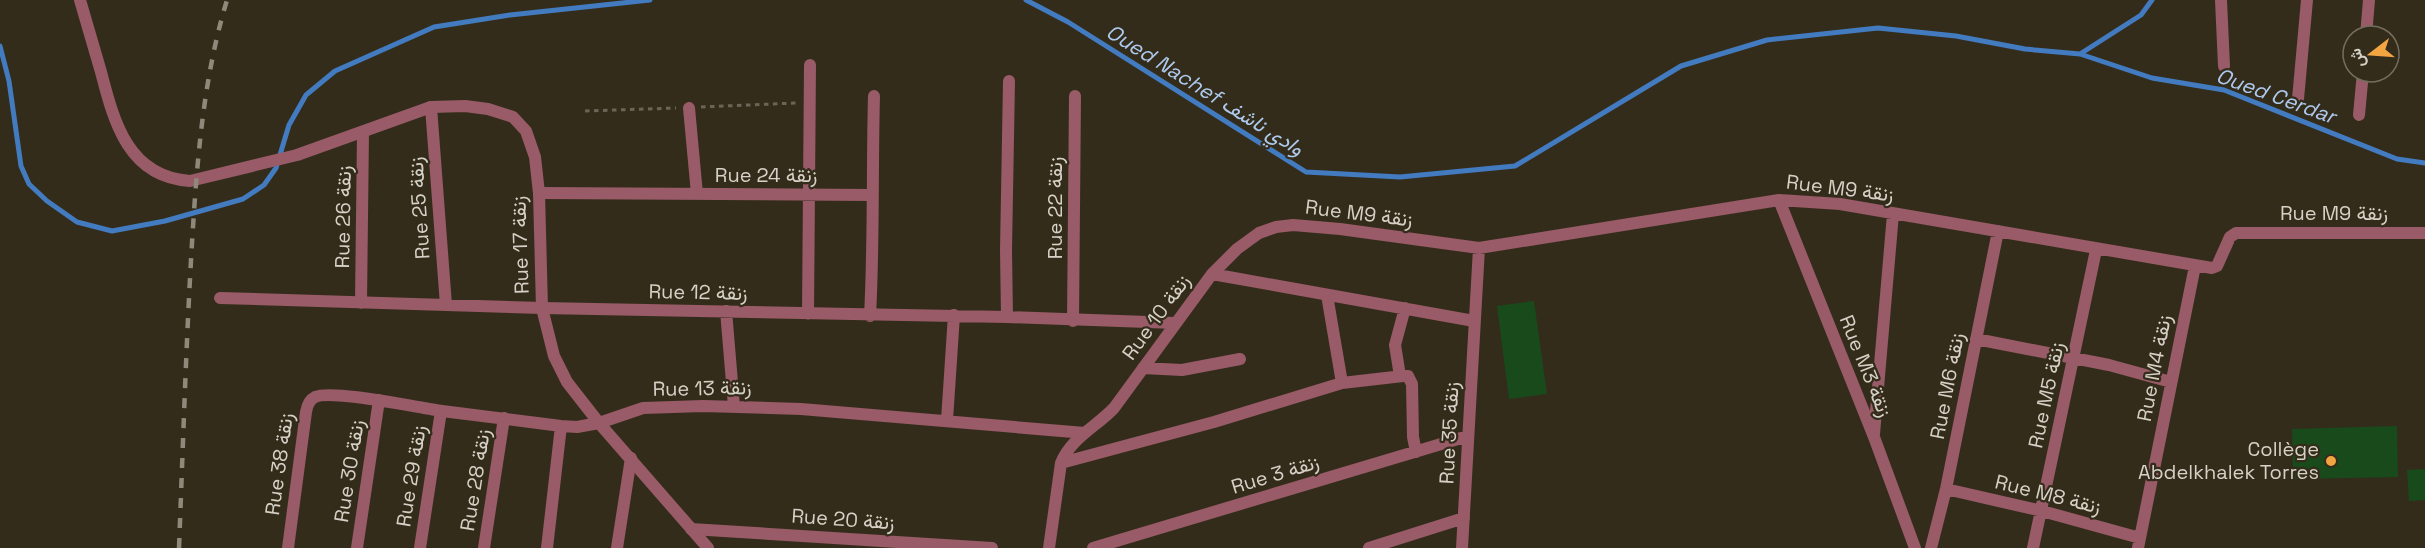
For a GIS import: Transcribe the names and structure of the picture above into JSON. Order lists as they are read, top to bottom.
{
  "streets": {
    "street": [
      "Rue 24 زنقة",
      "Rue M9 زنقة",
      "Rue 25 زنقة",
      "Rue 22 زنقة",
      "Rue 26 زنقة",
      "Rue 17 زنقة",
      "Rue 12 زنقة",
      "Rue 10 زنقة",
      "Rue M3 زنقة",
      "Rue M4 زنقة",
      "Rue M6 زنقة",
      "Rue 13 زنقة",
      "Rue M5 زنقة",
      "Rue 35 زنقة",
      "Rue 38 زنقة",
      "Rue 30 زنقة",
      "Rue 3 زنقة",
      "Rue 29 زنقة",
      "Rue 28 زنقة",
      "Rue M8 زنقة",
      "Rue 20 زنقة"
    ]
  },
  "crossings": [
    ["Rue 24 زنقة", "Rue 17 زنقة"],
    ["Rue M9 زنقة", "Rue 10 زنقة"],
    ["Rue M9 زنقة", "Rue M3 زنقة"],
    ["Rue M9 زنقة", "Rue M4 زنقة"],
    ["Rue M9 زنقة", "Rue M6 زنقة"],
    ["Rue M9 زنقة", "Rue M5 زنقة"],
    ["Rue M9 زنقة", "Rue 35 زنقة"],
    ["Rue 25 زنقة", "Rue 17 زنقة"],
    ["Rue 25 زنقة", "Rue 12 زنقة"],
    ["Rue 22 زنقة", "Rue 12 زنقة"],
    ["Rue 26 زنقة", "Rue 17 زنقة"],
    ["Rue 26 زنقة", "Rue 12 زنقة"],
    ["Rue 17 زنقة", "Rue 12 زنقة"],
    ["Rue 17 زنقة", "Rue 13 زنقة"],
    ["Rue 17 زنقة", "Rue 20 زنقة"],
    ["Rue 12 زنقة", "Rue 10 زنقة"],
    ["Rue 10 زنقة", "Rue 13 زنقة"],
    ["Rue 10 زنقة", "Rue 35 زنقة"],
    ["Rue M4 زنقة", "Rue M8 زنقة"],
    ["Rue M6 زنقة", "Rue M8 زنقة"],
    ["Rue 13 زنقة", "Rue 38 زنقة"],
    ["Rue 13 زنقة", "Rue 30 زنقة"],
    ["Rue 13 زنقة", "Rue 29 زنقة"],
    ["Rue 13 زنقة", "Rue 28 زنقة"],
    ["Rue M5 زنقة", "Rue M8 زنقة"],
    ["Rue 35 زنقة", "Rue 3 زنقة"]
  ],
  "water": ["Oued Nachef وادي ناشف", "Oued Cerdar"],
  "places": ["Collège Abdelkhalek Torres"],
  "north": "left"
}
